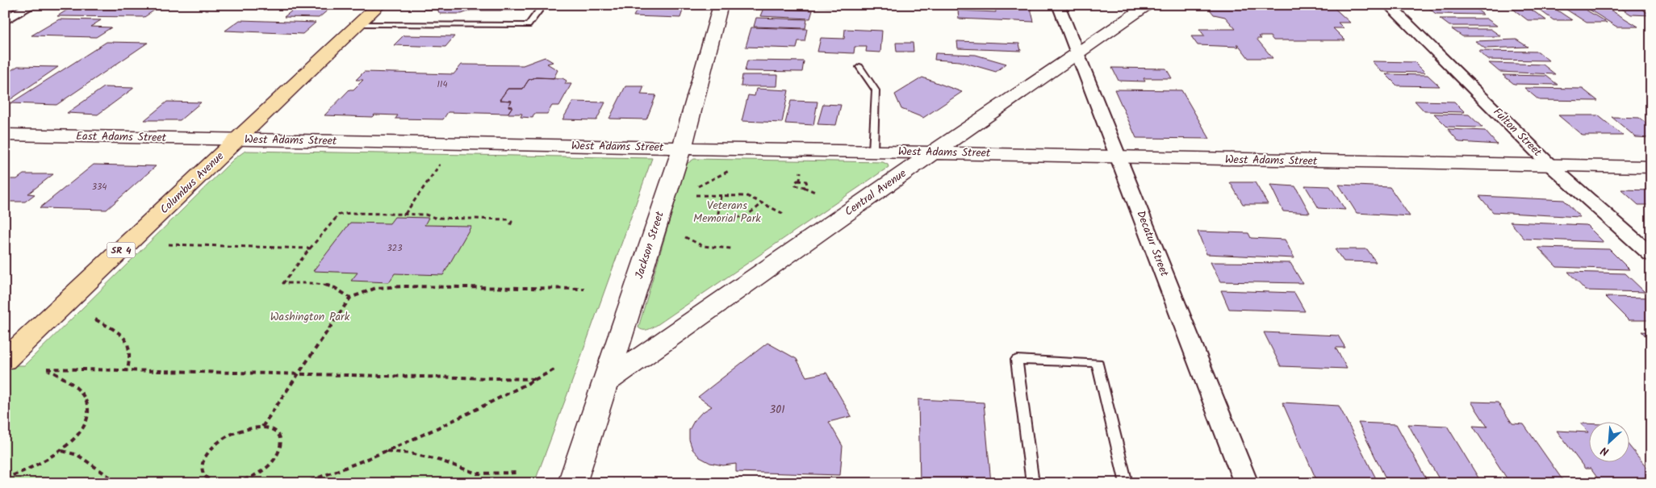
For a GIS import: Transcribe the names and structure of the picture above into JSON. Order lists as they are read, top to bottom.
{
  "streets": {
    "main road": ["Columbus Avenue", "SR 4"],
    "street": [
      "Fulton Street",
      "East Adams Street",
      "West Adams Street",
      "Central Avenue",
      "Decatur Street",
      "Jackson Street"
    ]
  },
  "crossings": [
    ["Fulton Street", "West Adams Street"],
    ["East Adams Street", "West Adams Street"],
    ["East Adams Street", "Columbus Avenue"],
    ["West Adams Street", "Columbus Avenue"],
    ["West Adams Street", "Central Avenue"],
    ["West Adams Street", "Decatur Street"],
    ["West Adams Street", "Jackson Street"],
    ["Central Avenue", "Decatur Street"],
    ["Central Avenue", "Jackson Street"]
  ],
  "parks": ["Veterans Memorial Park", "Washington Park"],
  "house_numbers": [
    "114",
    "334",
    "323",
    "301"
  ],
  "north": "bottom left"
}
